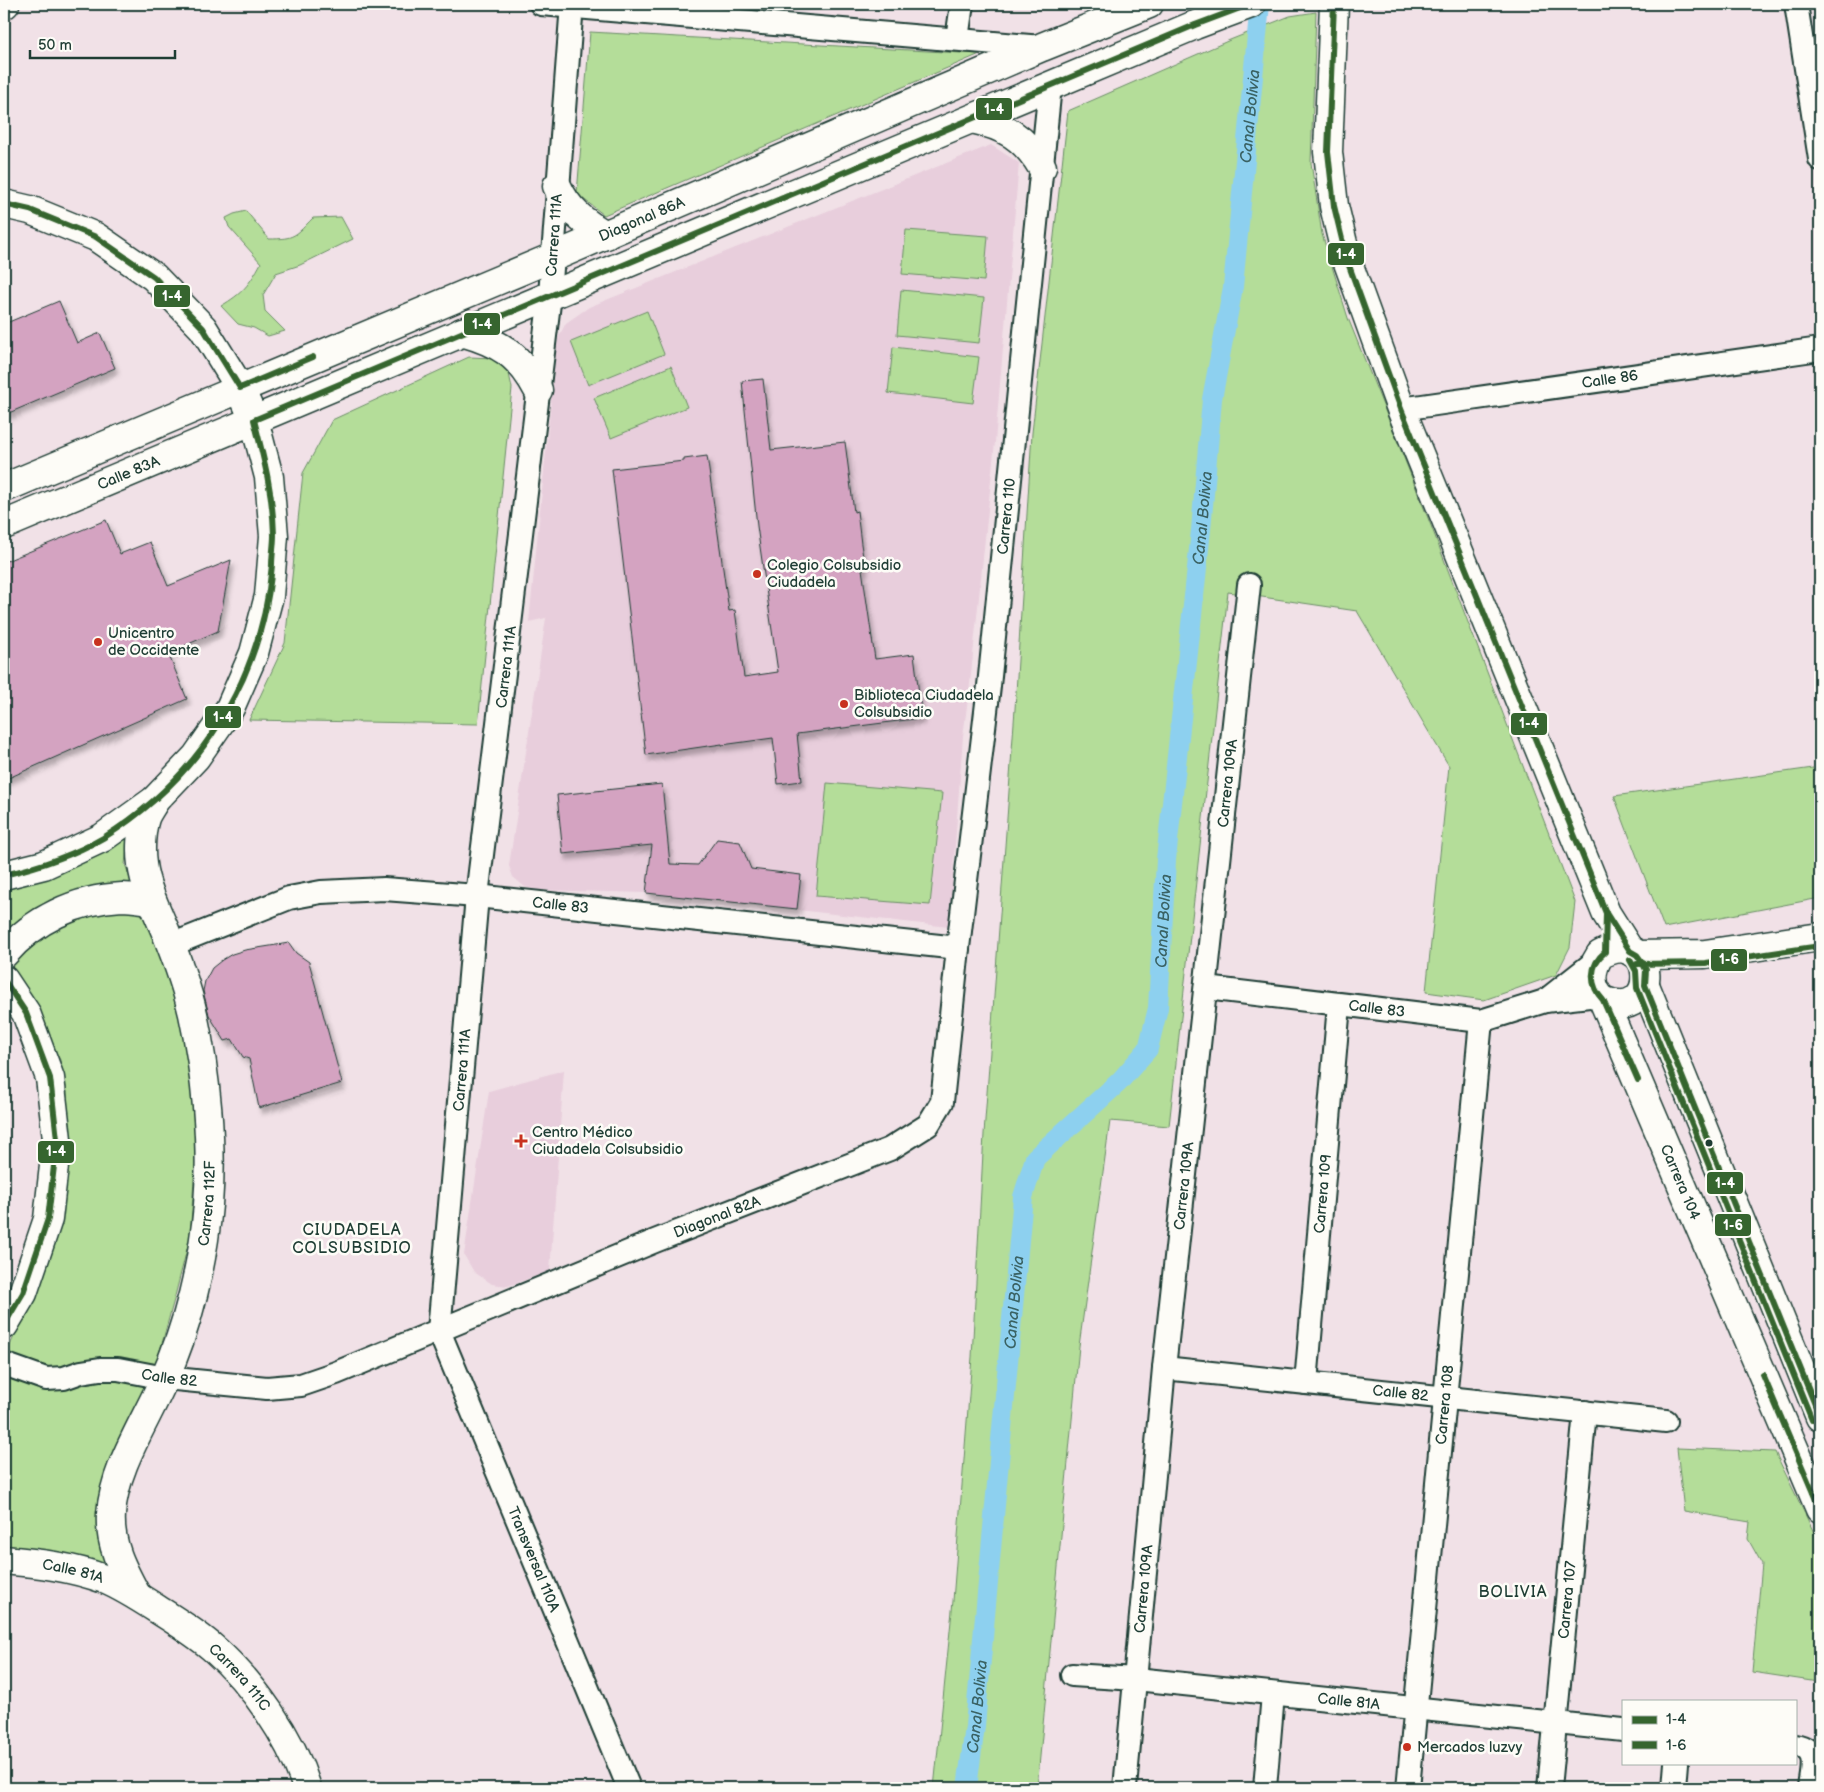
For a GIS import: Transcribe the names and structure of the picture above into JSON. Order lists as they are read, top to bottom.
{
  "streets": {
    "street": [
      "Diagonal 86A",
      "Carrera 111A",
      "Calle 86",
      "Calle 83A",
      "Carrera 110",
      "Carrera 109A",
      "Calle 83",
      "Carrera 104",
      "Carrera 109",
      "Carrera 112F",
      "Diagonal 82A",
      "Calle 82",
      "Carrera 108",
      "Transversal 110A",
      "Calle 81A",
      "Carrera 107",
      "Carrera 111C"
    ]
  },
  "crossings": [
    ["Diagonal 86A", "Carrera 111A"],
    ["Carrera 111A", "Calle 83"],
    ["Carrera 111A", "Diagonal 82A"],
    ["Carrera 111A", "Transversal 110A"],
    ["Carrera 110", "Calle 83"],
    ["Carrera 110", "Diagonal 82A"],
    ["Carrera 109A", "Calle 83"],
    ["Carrera 109A", "Calle 82"],
    ["Carrera 109A", "Calle 81A"],
    ["Calle 83", "Carrera 104"],
    ["Calle 83", "Carrera 109"],
    ["Calle 83", "Carrera 112F"],
    ["Calle 83", "Diagonal 82A"],
    ["Calle 83", "Carrera 108"],
    ["Carrera 109", "Calle 82"],
    ["Carrera 112F", "Calle 82"],
    ["Carrera 112F", "Calle 81A"],
    ["Carrera 112F", "Carrera 111C"],
    ["Diagonal 82A", "Calle 82"],
    ["Diagonal 82A", "Transversal 110A"],
    ["Calle 82", "Carrera 108"],
    ["Calle 82", "Carrera 107"],
    ["Carrera 108", "Calle 81A"],
    ["Calle 81A", "Carrera 107"],
    ["Calle 81A", "Carrera 111C"]
  ],
  "districts": ["CIUDADELA COLSUBSIDIO", "BOLIVIA"],
  "water": ["Canal Bolivia"],
  "places": {
    "other": [
      "Colegio Colsubsidio Ciudadela",
      "Unicentro de Occidente",
      "Biblioteca Ciudadela Colsubsidio",
      "Mercados luzvy"
    ],
    "health": ["Centro Médico Ciudadela Colsubsidio"]
  },
  "lines": ["transit line 1-4", "transit line 1-6"],
  "legend": ["1-4", "1-6"],
  "scale_bar": "50 m"
}
